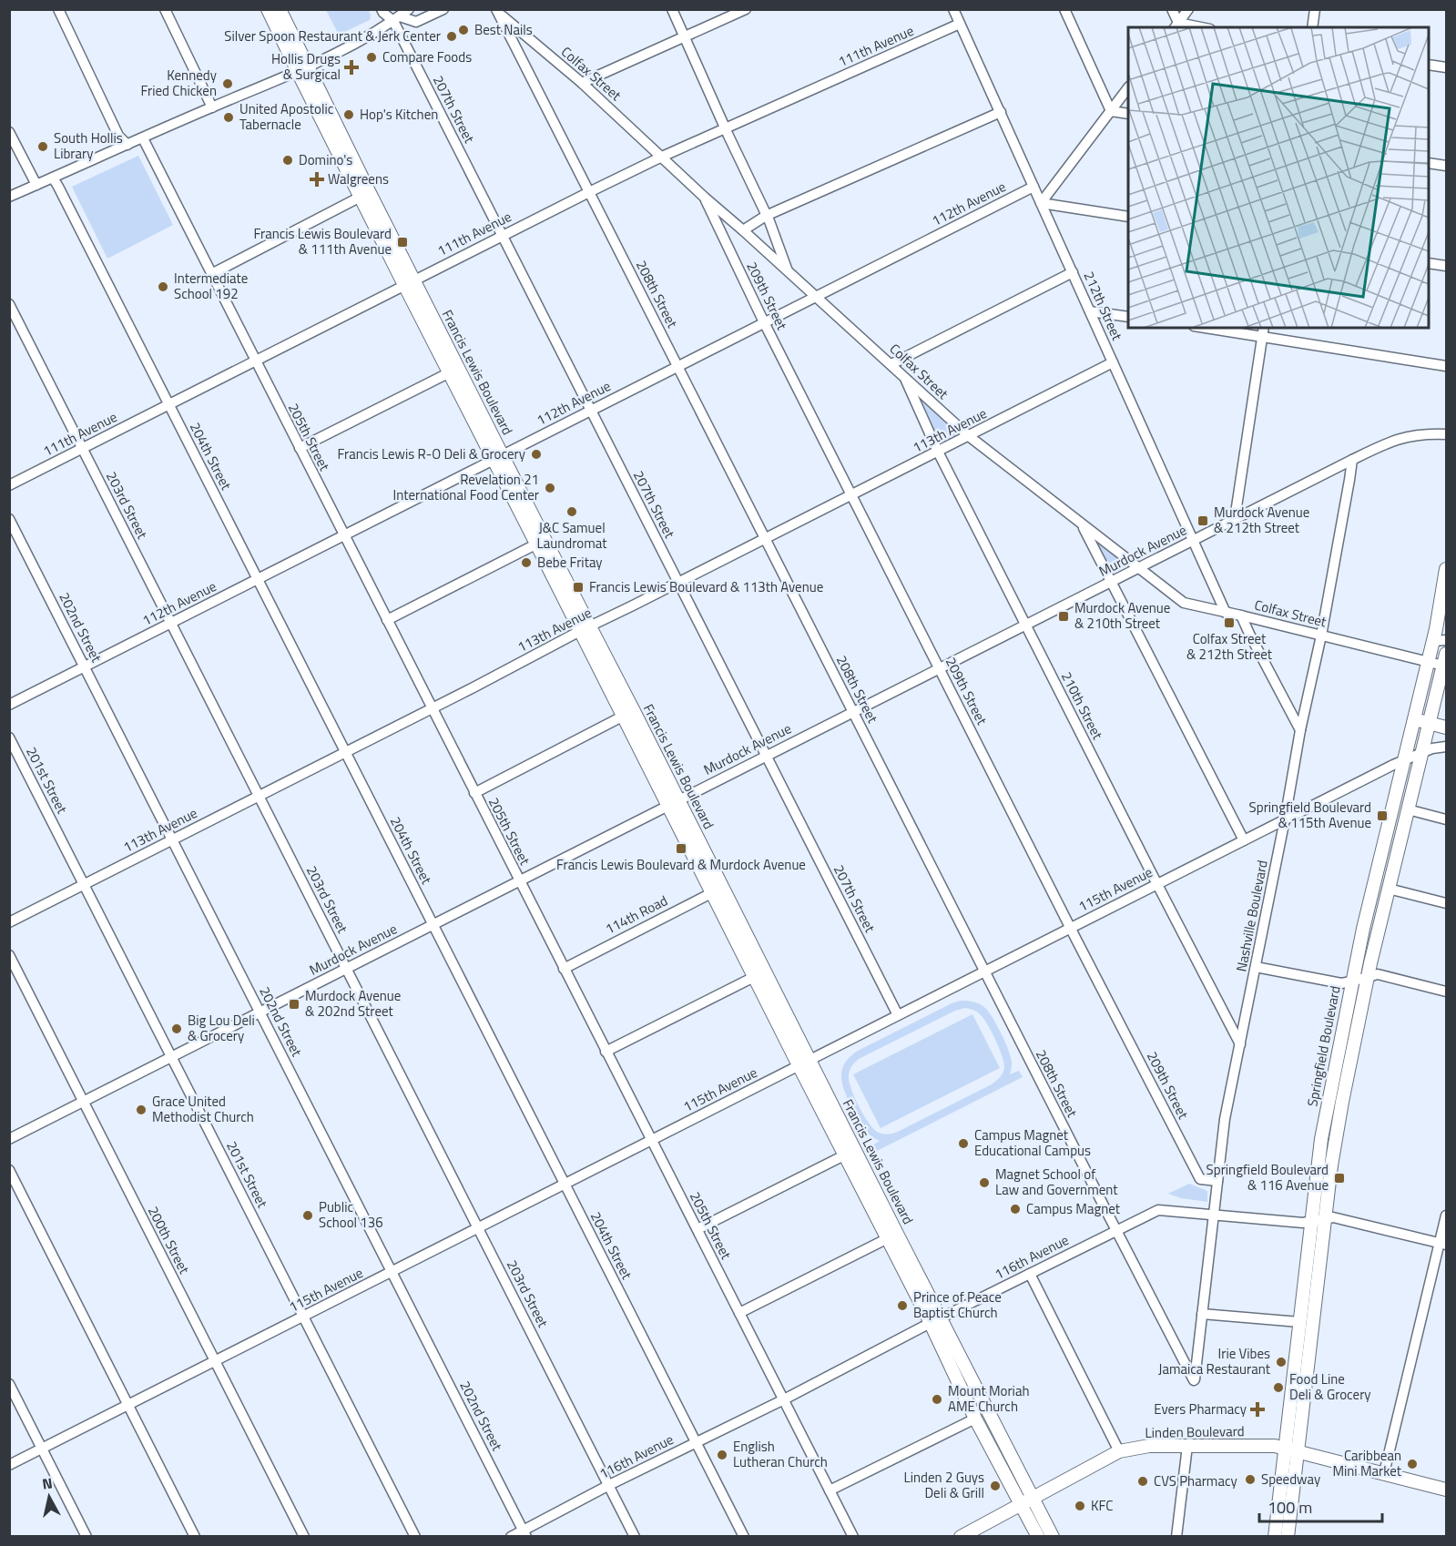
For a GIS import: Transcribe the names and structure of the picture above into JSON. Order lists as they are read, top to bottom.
{
  "streets": {
    "main road": ["Francis Lewis Boulevard", "Springfield Boulevard", "Linden Boulevard"],
    "street": [
      "111th Avenue",
      "Colfax Street",
      "207th Street",
      "112th Avenue",
      "208th Street",
      "209th Street",
      "212th Street",
      "113th Avenue",
      "205th Street",
      "204th Street",
      "203rd Street",
      "Murdock Avenue",
      "202nd Street",
      "210th Street",
      "201st Street",
      "115th Avenue",
      "114th Road",
      "Nashville Boulevard",
      "200th Street",
      "116th Avenue"
    ]
  },
  "crossings": [
    ["111th Avenue", "Colfax Street"],
    ["111th Avenue", "207th Street"],
    ["111th Avenue", "208th Street"],
    ["111th Avenue", "212th Street"],
    ["111th Avenue", "Francis Lewis Boulevard"],
    ["111th Avenue", "205th Street"],
    ["111th Avenue", "204th Street"],
    ["111th Avenue", "203rd Street"],
    ["Colfax Street", "112th Avenue"],
    ["Colfax Street", "208th Street"],
    ["Colfax Street", "209th Street"],
    ["Colfax Street", "212th Street"],
    ["Colfax Street", "113th Avenue"],
    ["Colfax Street", "Murdock Avenue"],
    ["Colfax Street", "210th Street"],
    ["Colfax Street", "Nashville Boulevard"],
    ["Colfax Street", "Springfield Boulevard"],
    ["207th Street", "112th Avenue"],
    ["207th Street", "113th Avenue"],
    ["207th Street", "Murdock Avenue"],
    ["207th Street", "115th Avenue"],
    ["112th Avenue", "208th Street"],
    ["112th Avenue", "209th Street"],
    ["112th Avenue", "212th Street"],
    ["112th Avenue", "Francis Lewis Boulevard"],
    ["112th Avenue", "205th Street"],
    ["112th Avenue", "204th Street"],
    ["112th Avenue", "203rd Street"],
    ["112th Avenue", "202nd Street"],
    ["208th Street", "113th Avenue"],
    ["208th Street", "Murdock Avenue"],
    ["208th Street", "115th Avenue"],
    ["208th Street", "Nashville Boulevard"],
    ["208th Street", "116th Avenue"],
    ["209th Street", "113th Avenue"],
    ["209th Street", "Murdock Avenue"],
    ["209th Street", "115th Avenue"],
    ["209th Street", "Nashville Boulevard"],
    ["212th Street", "113th Avenue"],
    ["212th Street", "Murdock Avenue"],
    ["Francis Lewis Boulevard", "113th Avenue"],
    ["Francis Lewis Boulevard", "Murdock Avenue"],
    ["Francis Lewis Boulevard", "115th Avenue"],
    ["Francis Lewis Boulevard", "114th Road"],
    ["Francis Lewis Boulevard", "116th Avenue"],
    ["Francis Lewis Boulevard", "Linden Boulevard"],
    ["113th Avenue", "205th Street"],
    ["113th Avenue", "204th Street"],
    ["113th Avenue", "203rd Street"],
    ["113th Avenue", "202nd Street"],
    ["113th Avenue", "210th Street"],
    ["113th Avenue", "201st Street"],
    ["205th Street", "Murdock Avenue"],
    ["205th Street", "115th Avenue"],
    ["205th Street", "114th Road"],
    ["205th Street", "116th Avenue"],
    ["204th Street", "Murdock Avenue"],
    ["204th Street", "115th Avenue"],
    ["204th Street", "116th Avenue"],
    ["203rd Street", "Murdock Avenue"],
    ["203rd Street", "115th Avenue"],
    ["203rd Street", "116th Avenue"],
    ["Murdock Avenue", "202nd Street"],
    ["Murdock Avenue", "210th Street"],
    ["Murdock Avenue", "201st Street"],
    ["Murdock Avenue", "Nashville Boulevard"],
    ["Murdock Avenue", "200th Street"],
    ["202nd Street", "115th Avenue"],
    ["202nd Street", "116th Avenue"],
    ["210th Street", "115th Avenue"],
    ["210th Street", "Nashville Boulevard"],
    ["201st Street", "115th Avenue"],
    ["115th Avenue", "Nashville Boulevard"],
    ["115th Avenue", "Springfield Boulevard"],
    ["115th Avenue", "200th Street"],
    ["Nashville Boulevard", "116th Avenue"],
    ["Springfield Boulevard", "116th Avenue"],
    ["Springfield Boulevard", "Linden Boulevard"]
  ],
  "places": {
    "other": [
      "Best Nails",
      "Silver Spoon Restaurant & Jerk Center",
      "Compare Foods",
      "Kennedy Fried Chicken",
      "Hop's Kitchen",
      "United Apostolic Tabernacle",
      "South Hollis Library",
      "Domino's",
      "Intermediate School 192",
      "Francis Lewis R-O Deli & Grocery",
      "Revelation 21 International Food Center",
      "J&C Samuel Laundromat",
      "Bebe Fritay",
      "Big Lou Deli & Grocery",
      "Grace United Methodist Church",
      "Campus Magnet Educational Campus",
      "Magnet School of Law and Government",
      "Campus Magnet",
      "Public School 136",
      "Prince of Peace Baptist Church",
      "Irie Vibes Jamaica Restaurant",
      "Food Line Deli & Grocery",
      "Mount Moriah AME Church",
      "English Lutheran Church",
      "Caribbean Mini Market",
      "Speedway",
      "CVS Pharmacy",
      "Linden 2 Guys Deli & Grill",
      "KFC"
    ],
    "health": ["Hollis Drugs & Surgical", "Walgreens", "Evers Pharmacy"],
    "transit": [
      "Francis Lewis Boulevard & 111th Avenue",
      "Murdock Avenue & 212th Street",
      "Francis Lewis Boulevard & 113th Avenue",
      "Murdock Avenue & 210th Street",
      "Colfax Street & 212th Street",
      "Springfield Boulevard & 115th Avenue",
      "Francis Lewis Boulevard & Murdock Avenue",
      "Murdock Avenue & 202nd Street",
      "Springfield Boulevard & 116 Avenue"
    ]
  },
  "scale_bar": "100 m",
  "north": "top"
}
